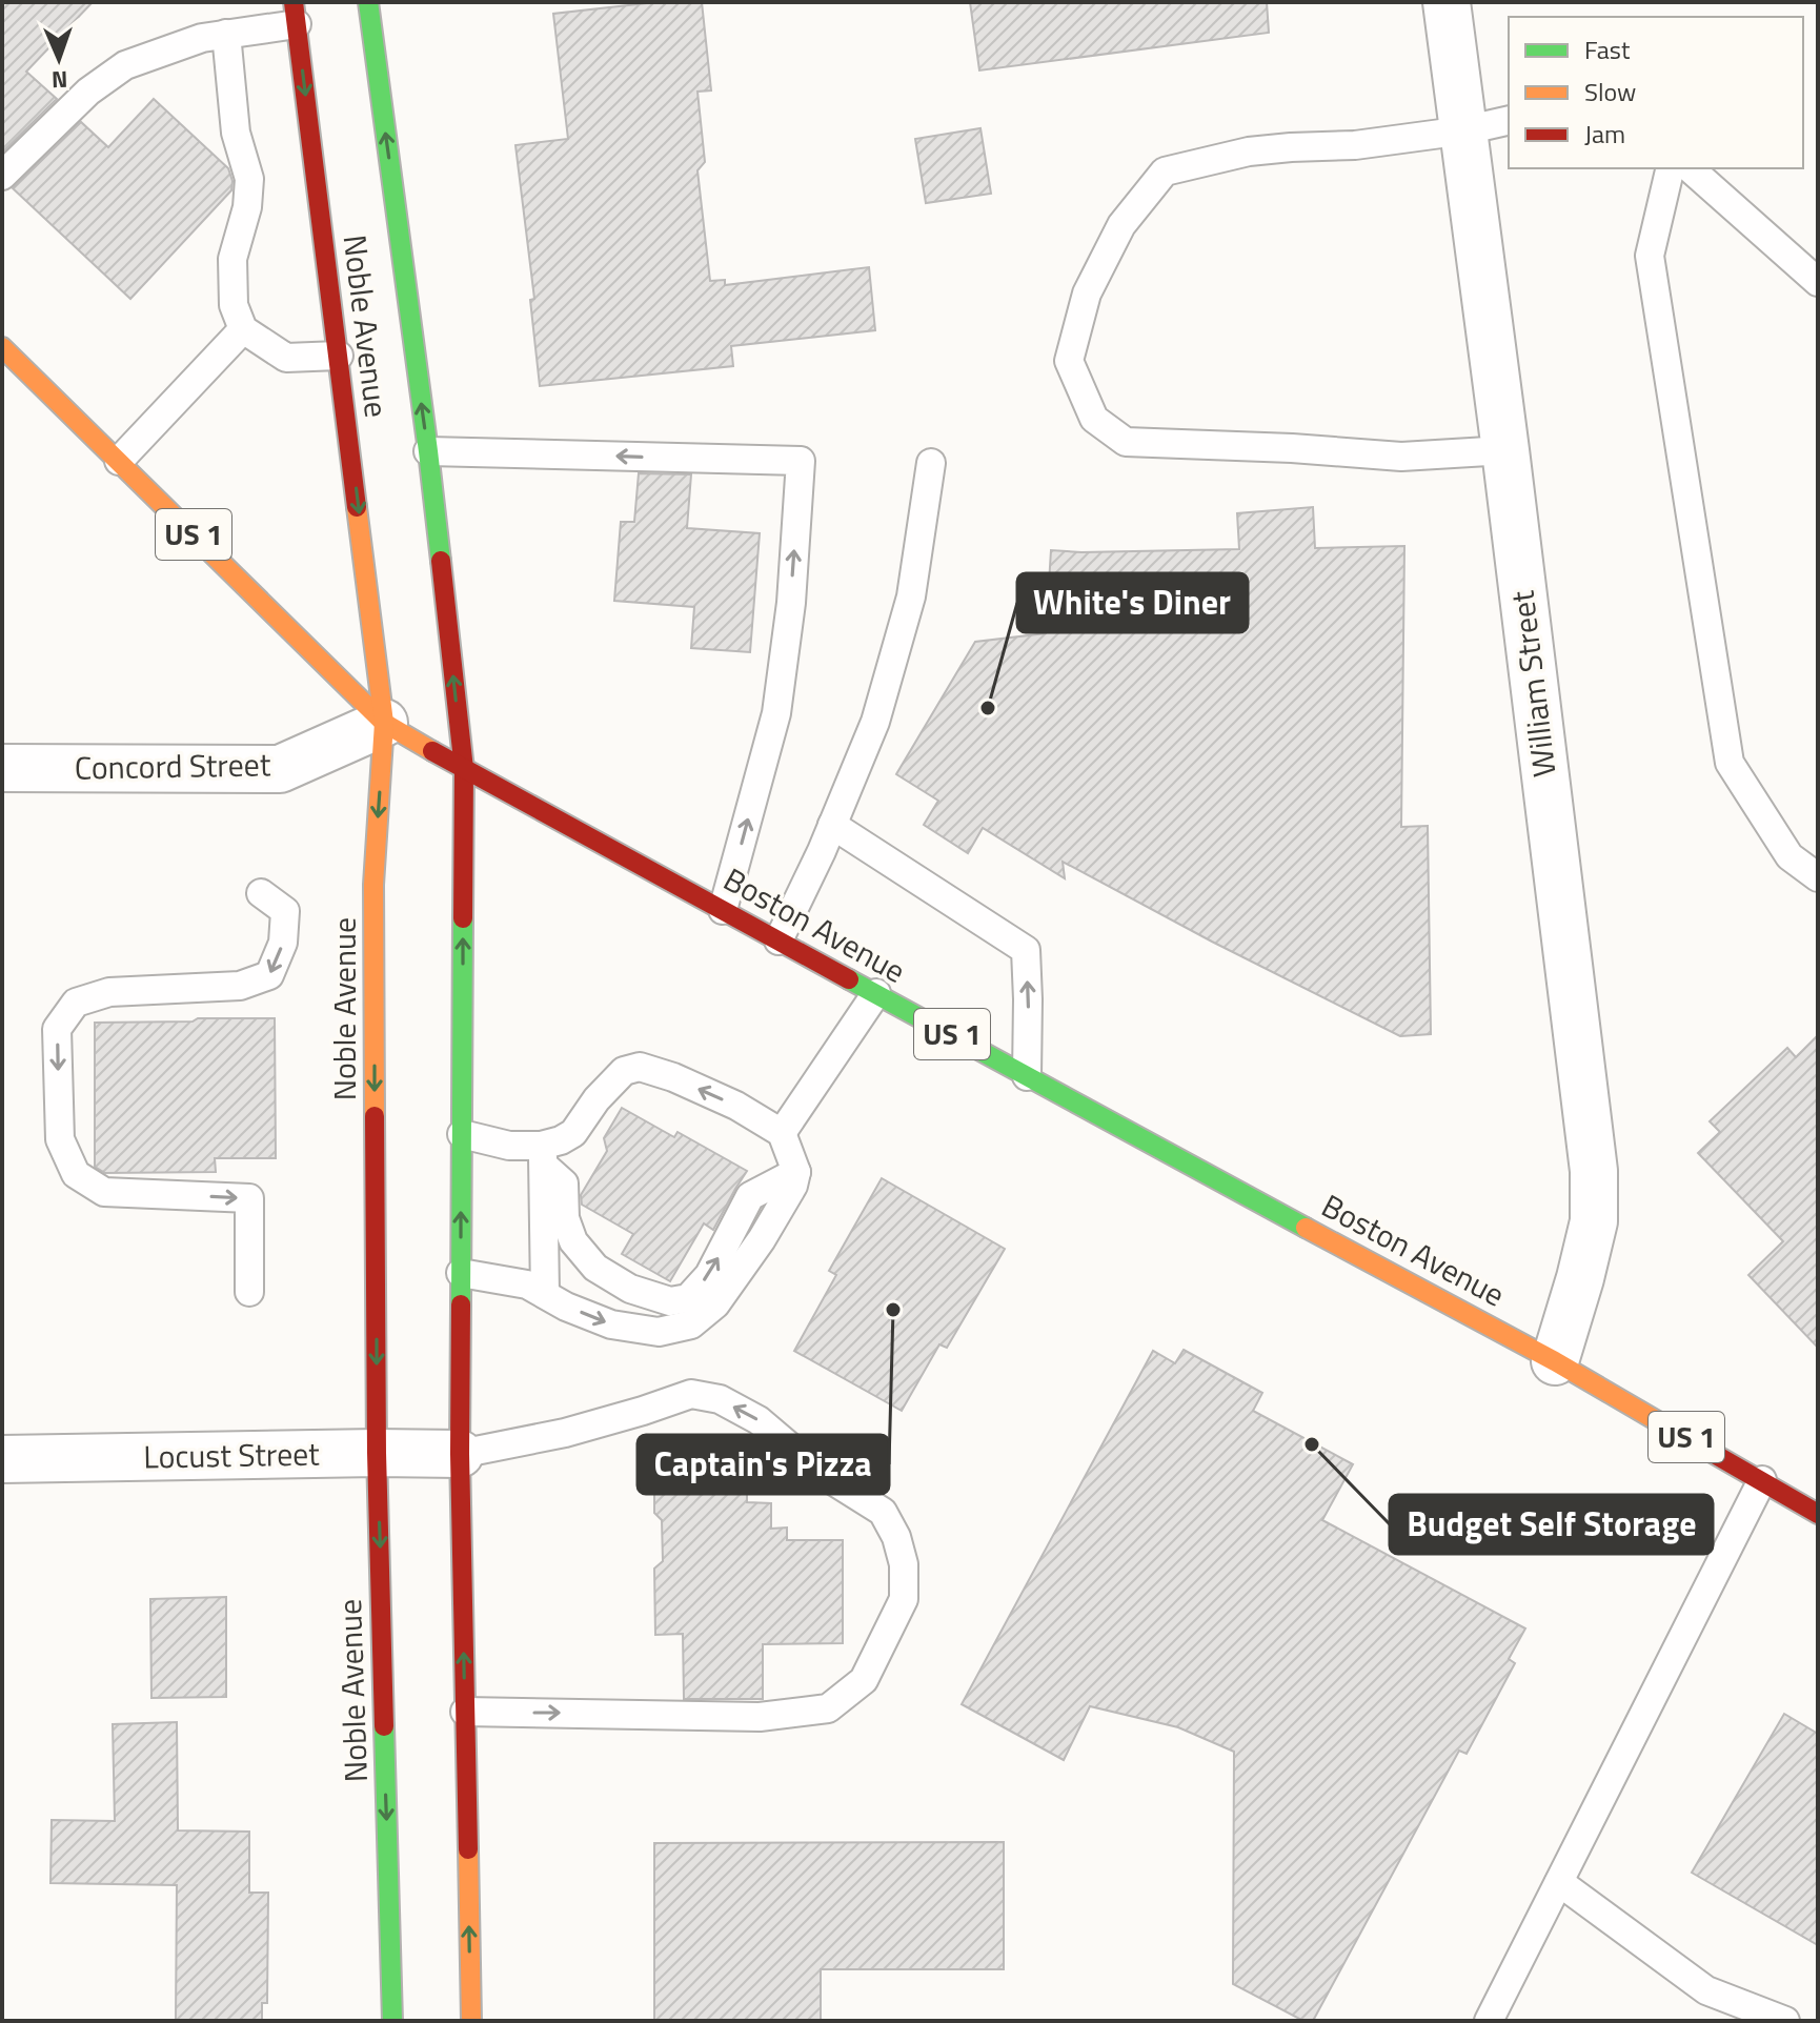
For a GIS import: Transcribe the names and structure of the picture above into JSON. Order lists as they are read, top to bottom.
{
  "streets": {
    "main road": ["Noble Avenue", "US 1", "Boston Avenue"],
    "street": ["William Street", "Concord Street", "Locust Street"]
  },
  "crossings": [
    ["Noble Avenue", "Concord Street"],
    ["Noble Avenue", "Boston Avenue"],
    ["Noble Avenue", "Locust Street"],
    ["William Street", "Boston Avenue"],
    ["Concord Street", "Boston Avenue"]
  ],
  "places": ["White's Diner", "Captain's Pizza", "Budget Self Storage"],
  "legend": ["Fast", "Slow", "Jam"],
  "north": "bottom"
}
